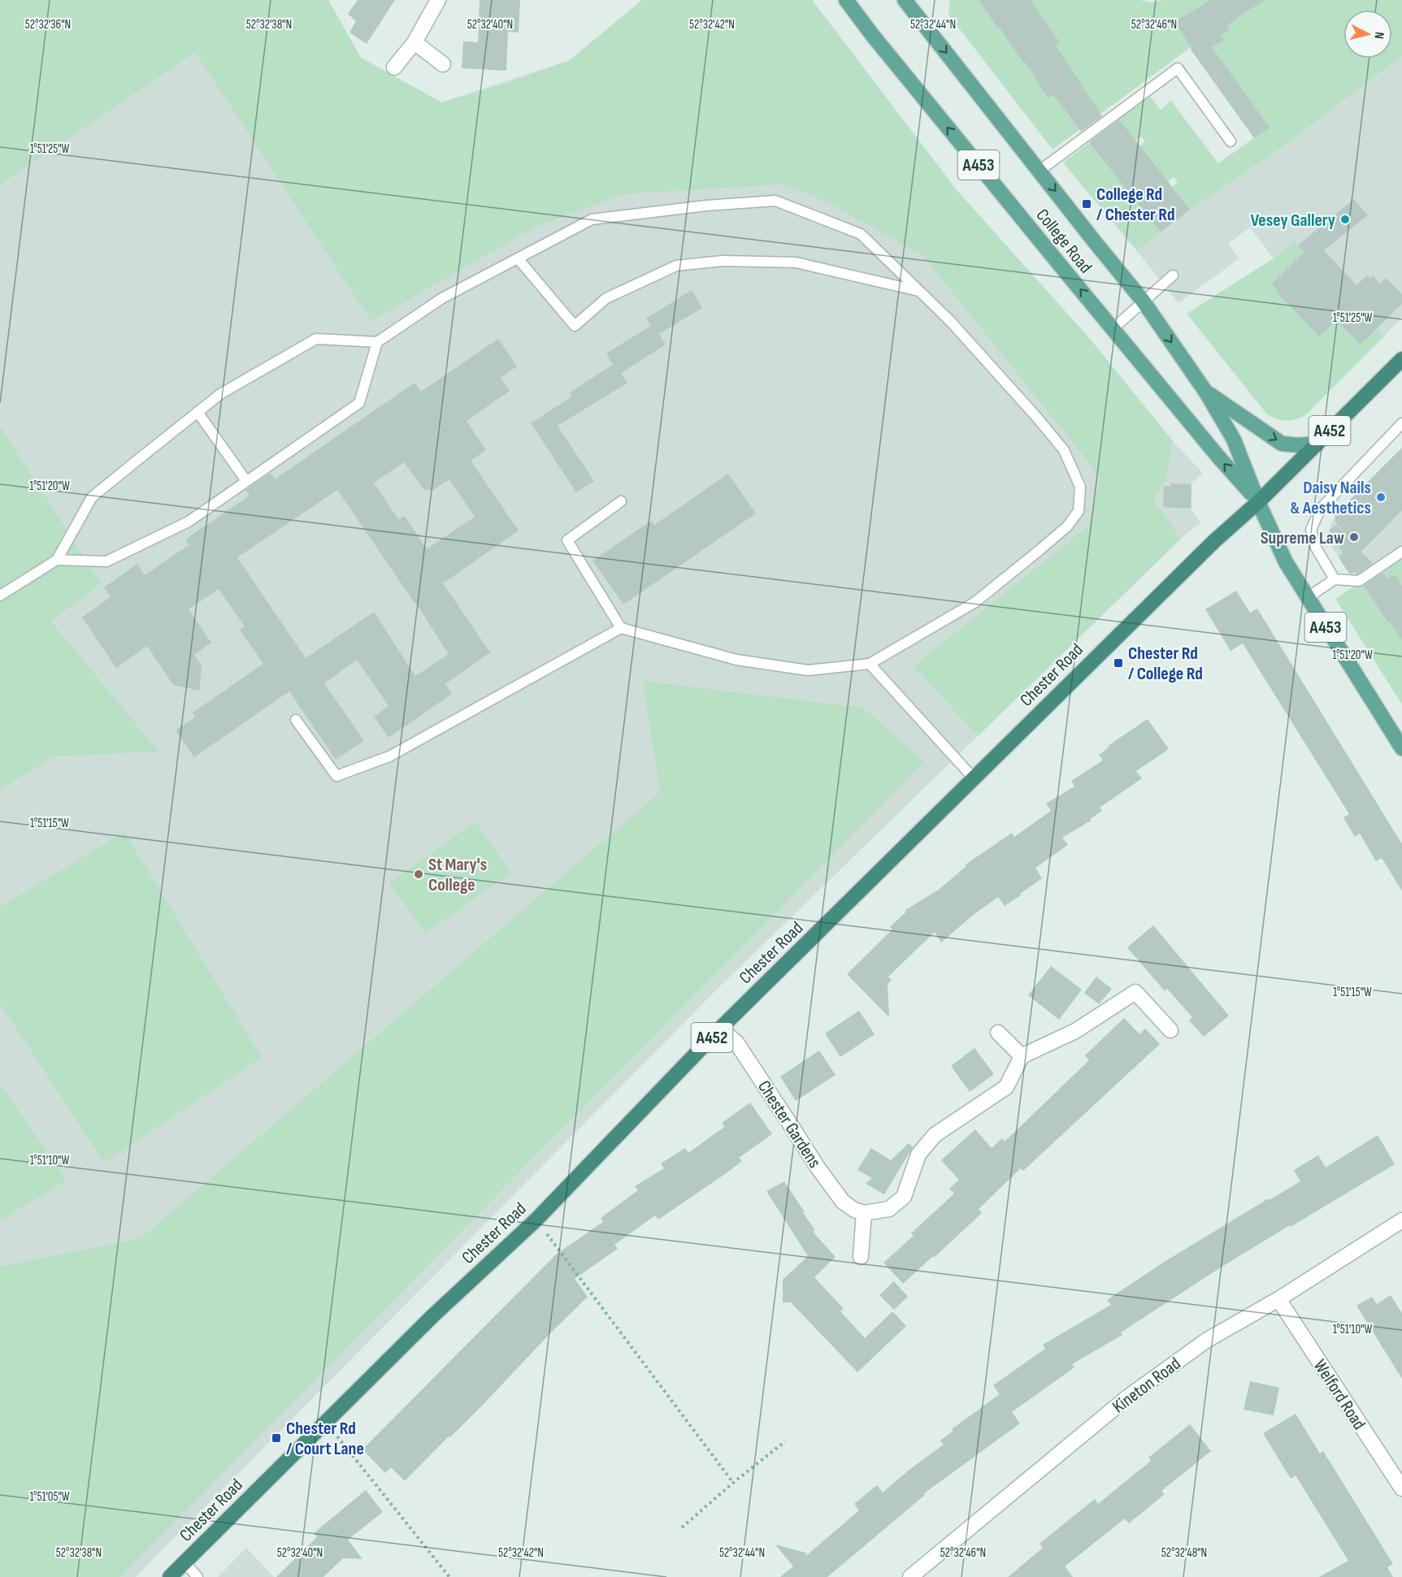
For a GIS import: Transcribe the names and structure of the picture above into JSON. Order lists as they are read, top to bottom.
{
  "streets": {
    "highway": ["A452", "Chester Road"],
    "main road": ["A453", "College Road"],
    "street": ["Chester Gardens", "Kineton Road", "Welford Road"]
  },
  "crossings": [
    ["College Road", "Chester Road"],
    ["Chester Road", "Chester Gardens"],
    ["Kineton Road", "Welford Road"]
  ],
  "places": {
    "transit": ["College Rd / Chester Rd", "Chester Rd / College Rd", "Chester Rd / Court Lane"],
    "other": [
      "Vesey Gallery",
      "Daisy Nails & Aesthetics",
      "Supreme Law",
      "St Mary's College"
    ]
  },
  "north": "right",
  "coordinates": [
    "52°32'36\"N",
    "52°32'38\"N",
    "52°32'40\"N",
    "52°32'42\"N",
    "52°32'44\"N",
    "52°32'46\"N",
    "1°51'25\"W",
    "1°51'20\"W",
    "1°51'15\"W",
    "1°51'10\"W",
    "1°51'05\"W",
    "52°32'48\"N"
  ]
}
